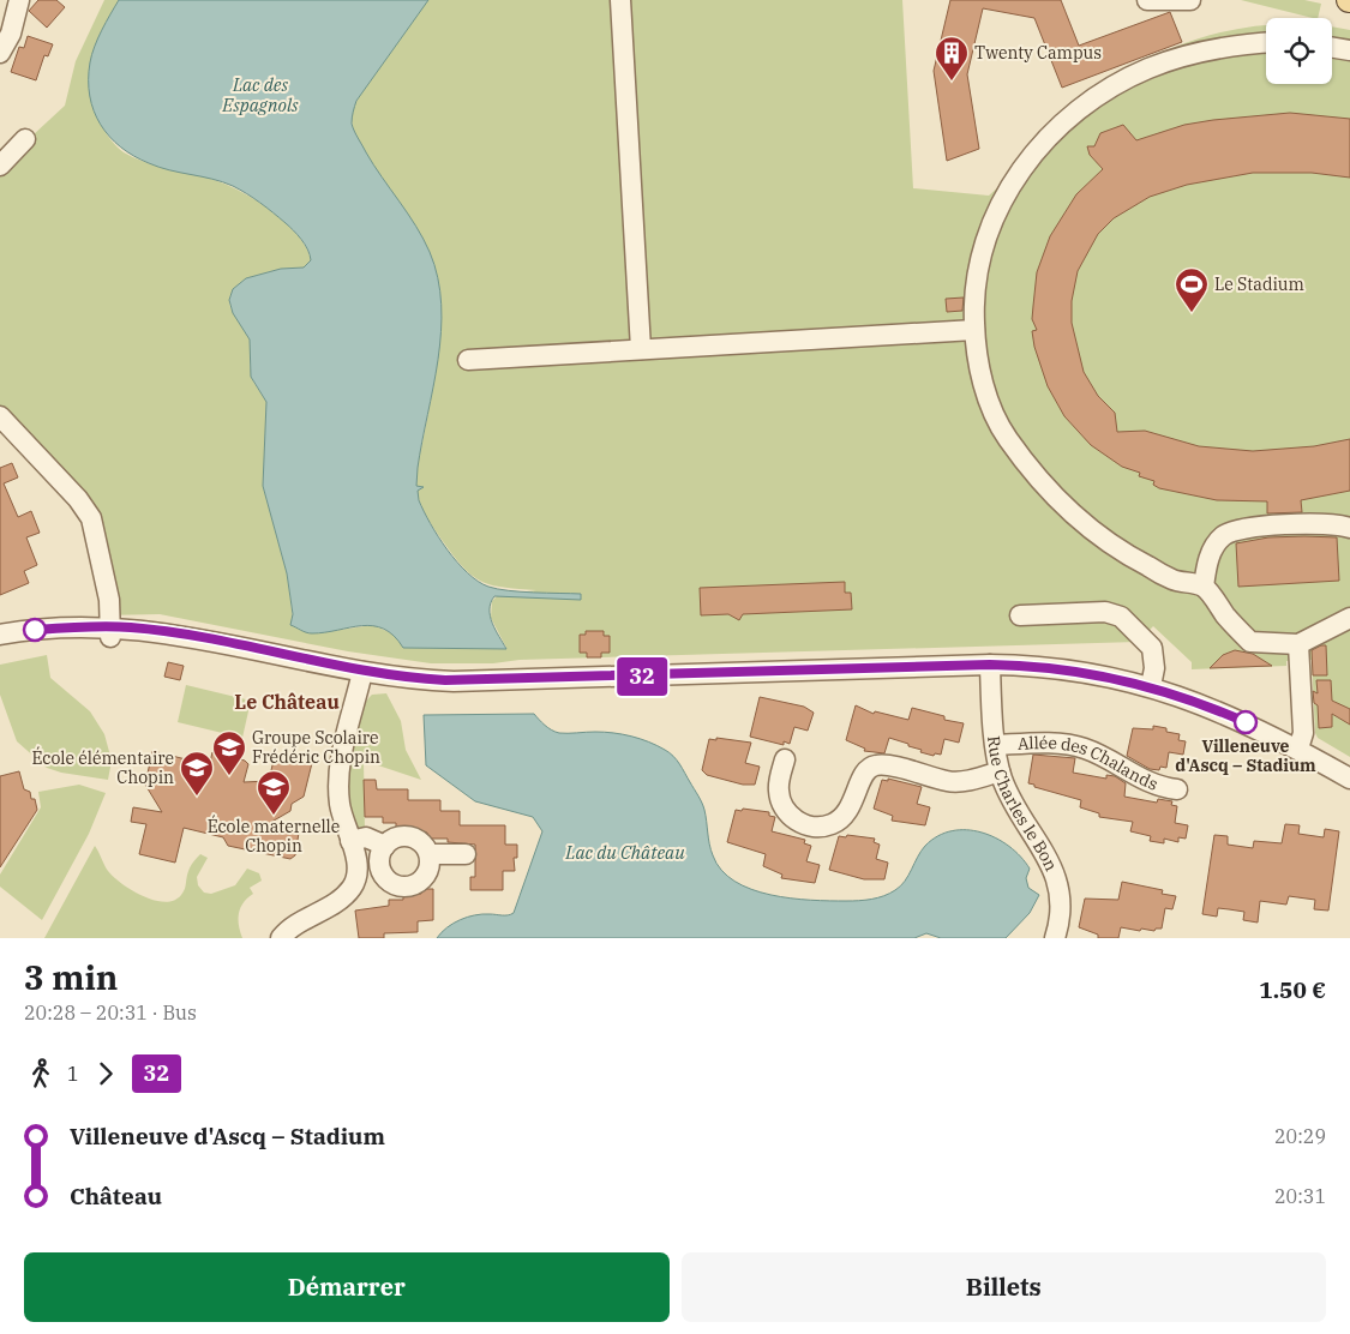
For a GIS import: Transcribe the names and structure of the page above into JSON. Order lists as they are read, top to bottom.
{
  "streets": {
    "street": ["Allée des Chalands", "Rue Charles le Bon"]
  },
  "crossings": [
    ["Allée des Chalands", "Rue Charles le Bon"]
  ],
  "districts": ["Le Château"],
  "water": ["Lac des Espagnols", "Lac du Château"],
  "places": {
    "building": ["Twenty Campus"],
    "sports": ["Le Stadium"],
    "other": ["Villeneuve d'Ascq – Stadium"],
    "school or university": ["Groupe Scolaire Frédéric Chopin", "École élémentaire Chopin", "École maternelle Chopin"]
  },
  "lines": ["bus line 32"],
  "page": {
    "on_map": "32",
    "heading": ["3 min", "20:28 – 20:31 · Bus", "1.50 €"],
    "legs": ["1", "32"],
    "list": [
      {
        "name": "Villeneuve d'Ascq – Stadium",
        "value": "20:29"
      },
      {
        "name": "Château",
        "value": "20:31"
      }
    ],
    "buttons": ["Démarrer", "Billets"]
  }
}
